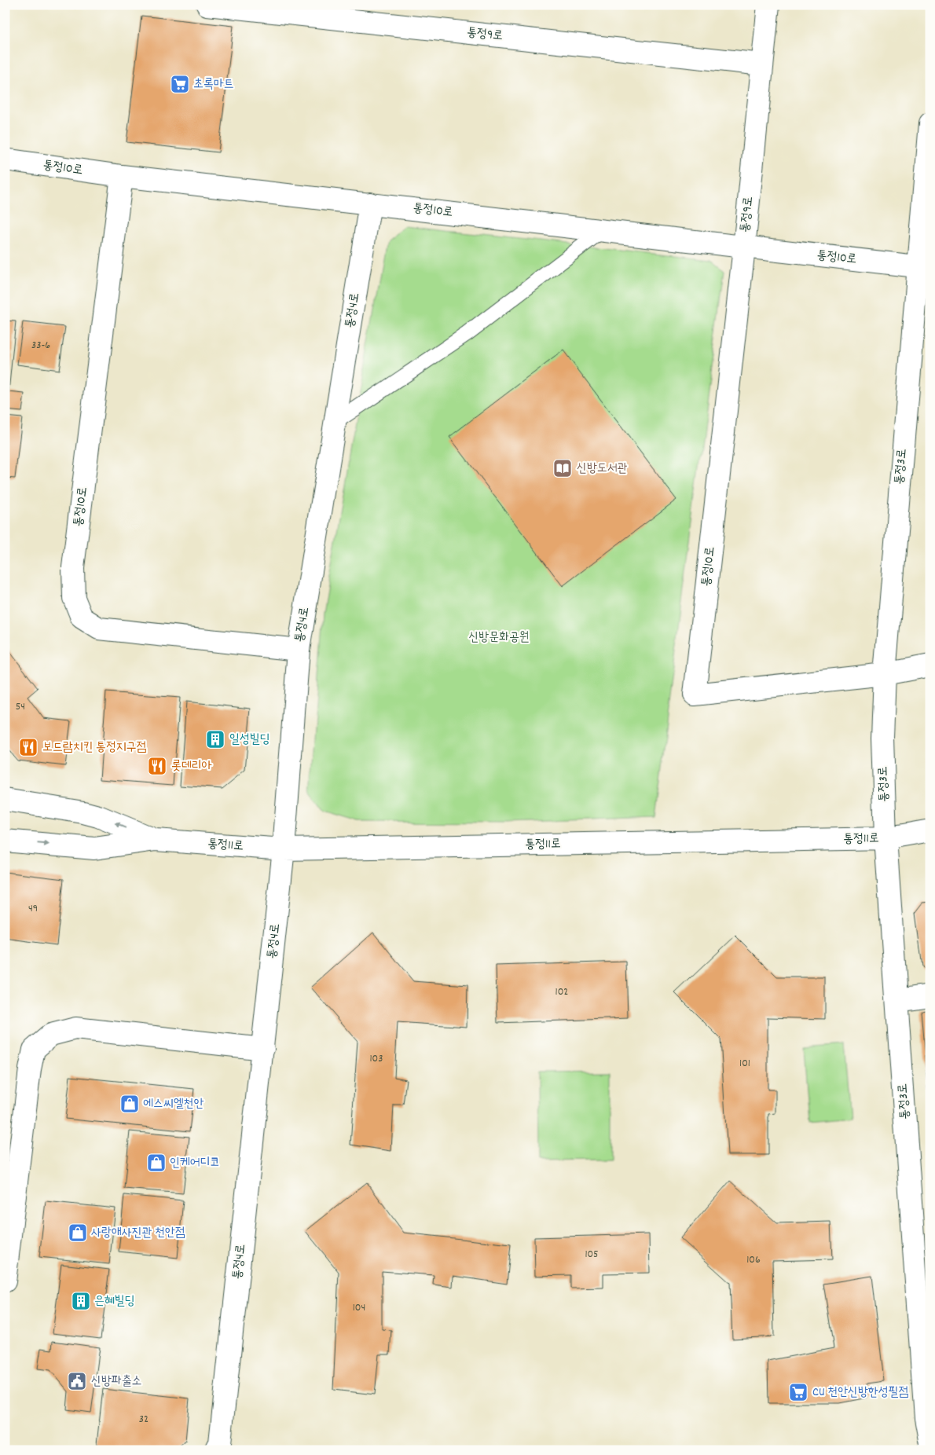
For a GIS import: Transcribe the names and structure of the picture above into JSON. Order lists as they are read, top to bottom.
{
  "streets": {
    "street": [
      "통정9로",
      "통정10로",
      "통정4로",
      "통정3로",
      "통정11로"
    ]
  },
  "crossings": [
    ["통정9로", "통정10로"],
    ["통정10로", "통정4로"],
    ["통정10로", "통정3로"],
    ["통정4로", "통정11로"],
    ["통정3로", "통정11로"]
  ],
  "parks": ["신방문화공원"],
  "places": {
    "supermarket": ["초록마트", "CU 천안신방한성필점"],
    "library": ["신방도서관"],
    "building": ["일성빌딩", "은혜빌딩"],
    "restaurant": ["보드람치킨 통정지구점", "롯데리아"],
    "shop": ["에스씨엘천안", "인케어디코", "사랑애사진관 천안점"],
    "public building": ["신방파출소"]
  },
  "house_numbers": [
    "33-6",
    "54",
    "49",
    "102",
    "103",
    "101",
    "105",
    "106",
    "104",
    "32"
  ]
}
